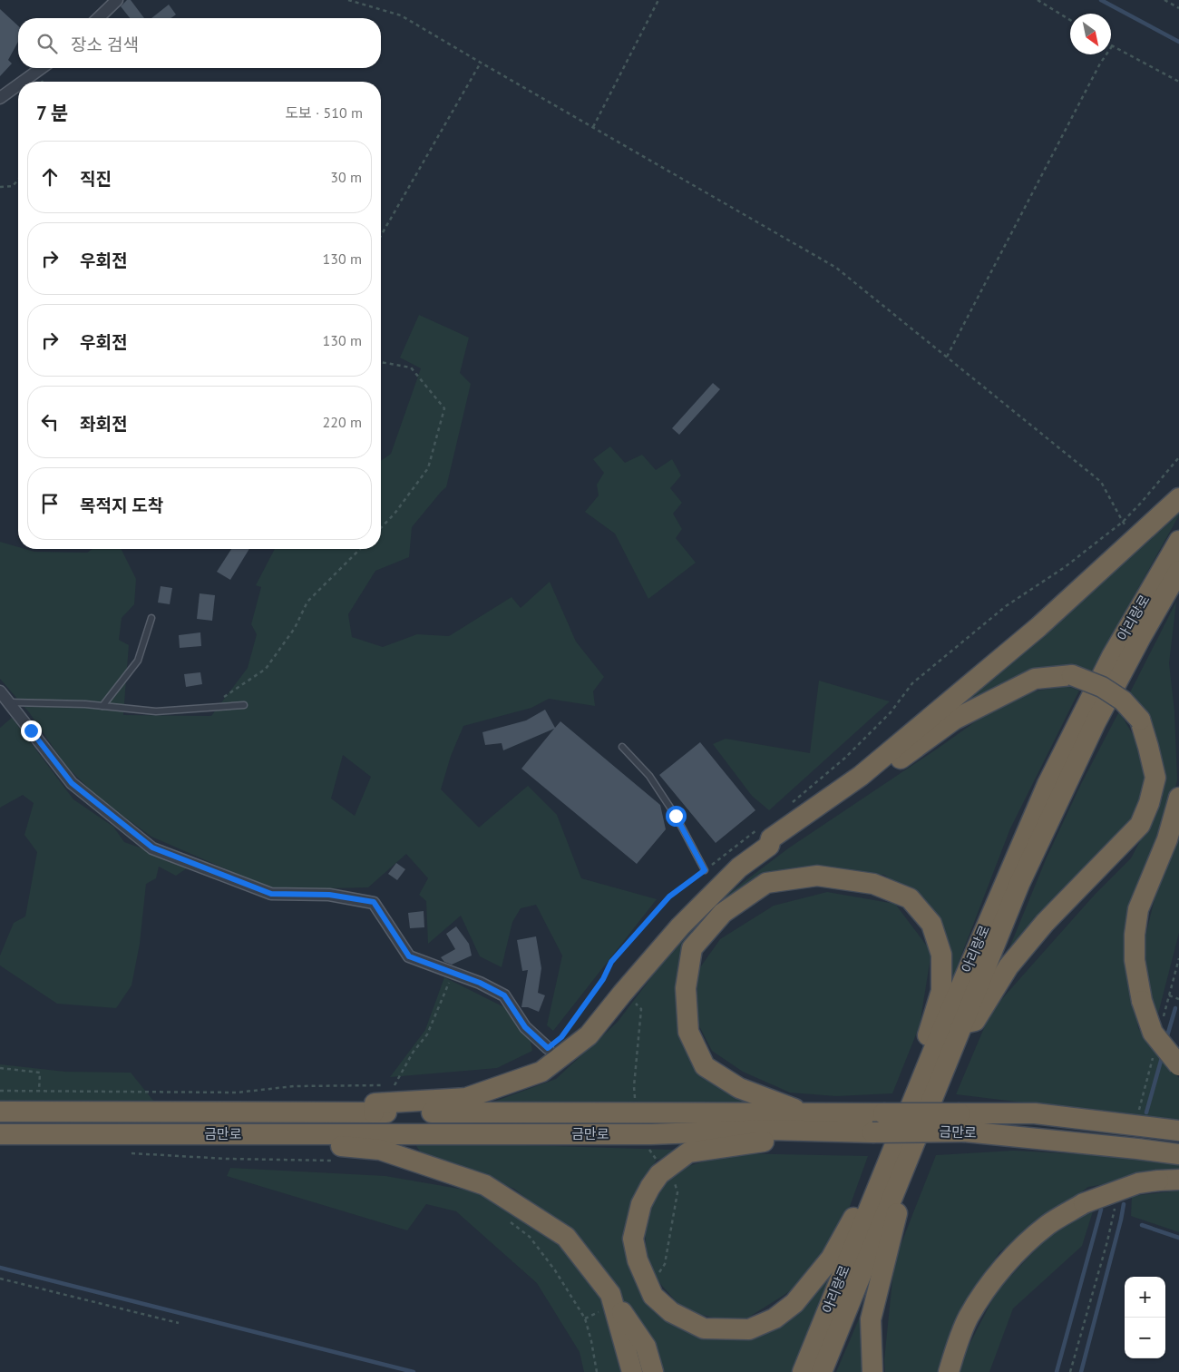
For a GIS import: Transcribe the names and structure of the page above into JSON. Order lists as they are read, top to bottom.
{
  "streets": {
    "highway": ["아리랑로", "금만로"]
  },
  "north": "bottom right",
  "page": {
    "search": "장소 검색",
    "heading": ["7 분", "도보 · 510 m"],
    "list": [
      ["직진", "30 m"],
      ["우회전", "130 m"],
      ["우회전", "130 m"],
      ["좌회전", "220 m"],
      "목적지 도착"
    ],
    "map_buttons": ["+", "−"]
  }
}
